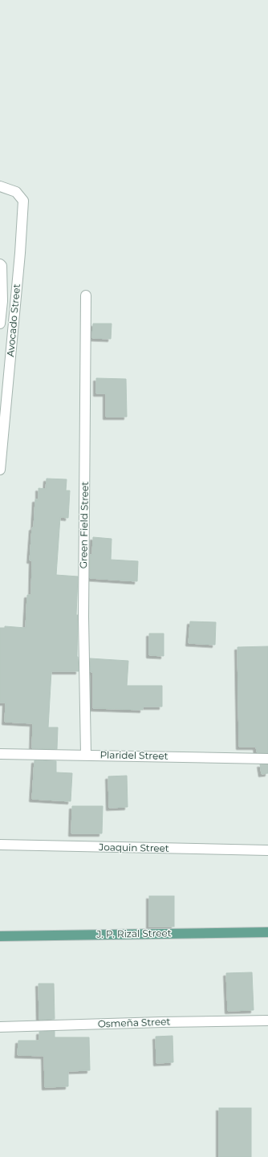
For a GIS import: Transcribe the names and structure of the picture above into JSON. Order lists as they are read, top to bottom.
{
  "streets": {
    "main road": ["J. P. Rizal Street"],
    "street": [
      "Avocado Street",
      "Green Field Street",
      "Plaridel Street",
      "Joaquin Street",
      "Osmeña Street"
    ]
  },
  "crossings": [
    ["Green Field Street", "Plaridel Street"]
  ]
}
